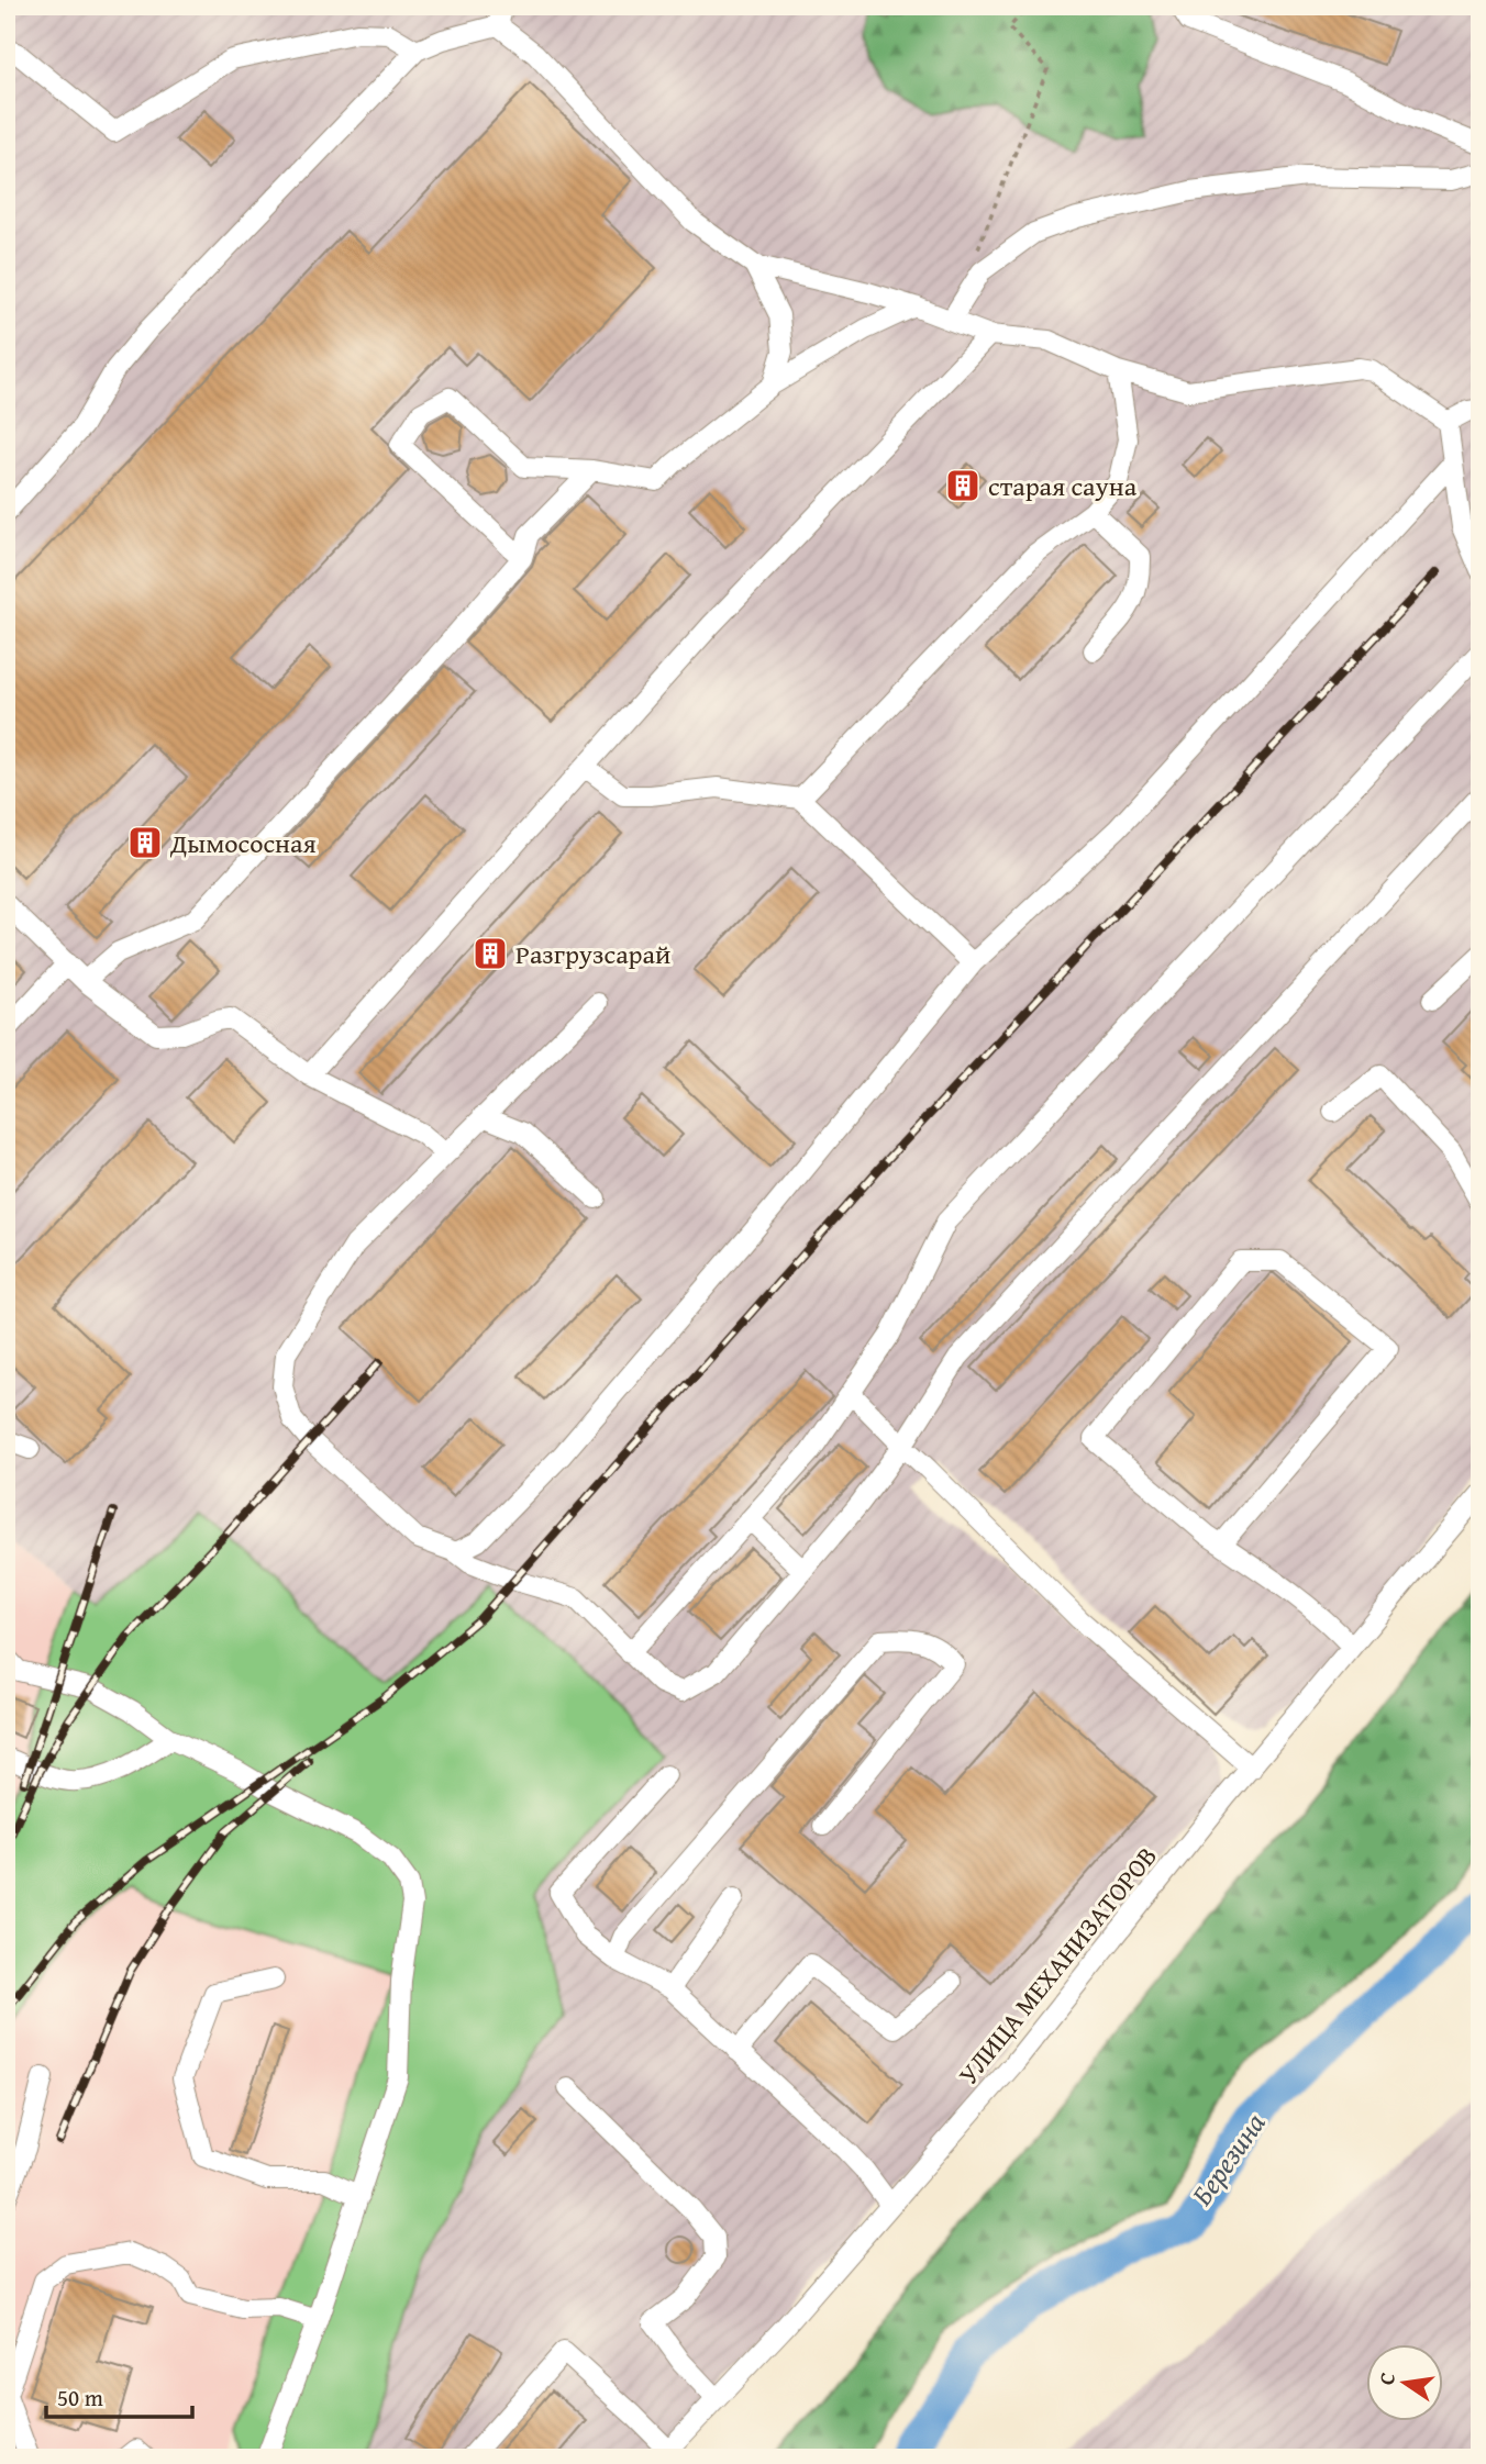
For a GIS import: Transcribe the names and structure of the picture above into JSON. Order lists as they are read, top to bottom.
{
  "streets": {
    "street": ["УЛИЦА МЕХАНИЗАТОРОВ"]
  },
  "water": ["Березина"],
  "places": {
    "building": ["старая сауна", "Дымососная", "Разгрузсарай"]
  },
  "scale_bar": "50 m",
  "north": "left"
}
